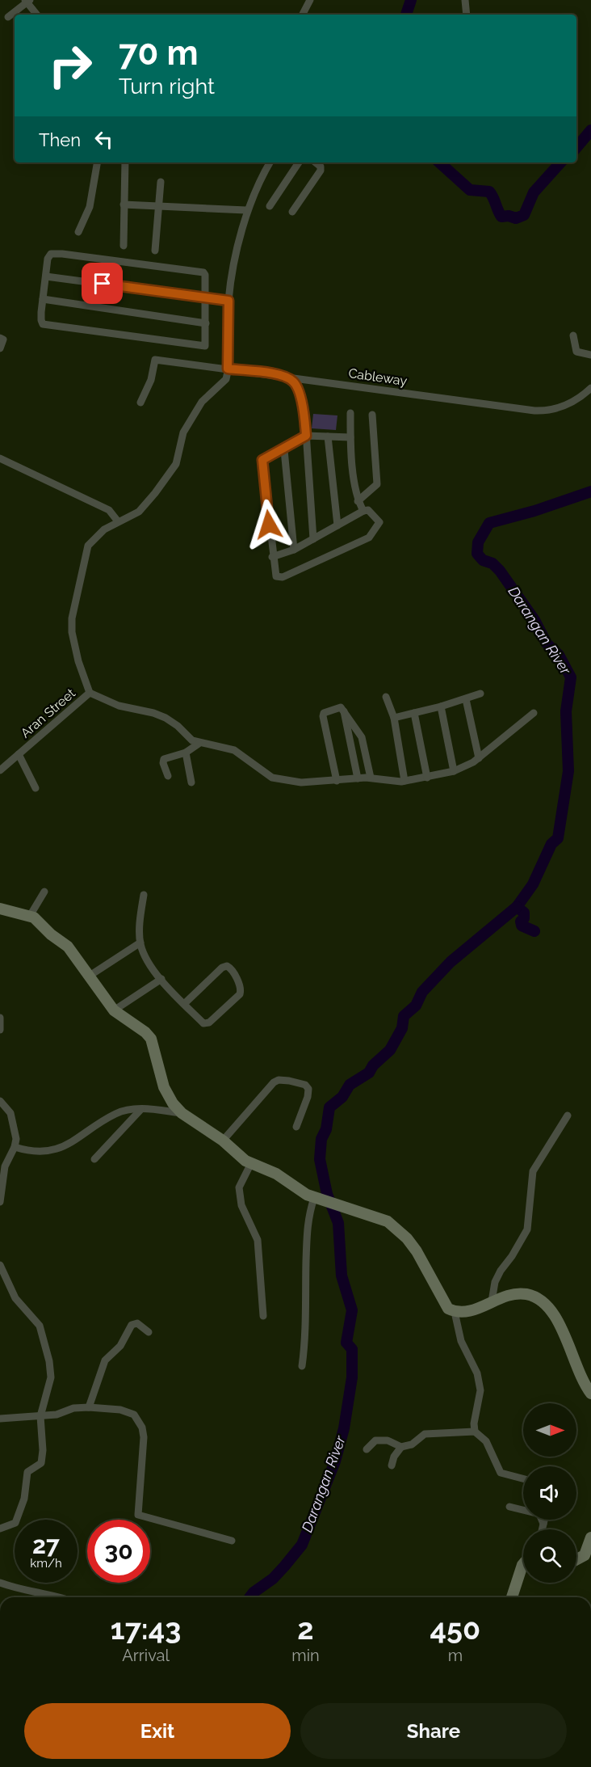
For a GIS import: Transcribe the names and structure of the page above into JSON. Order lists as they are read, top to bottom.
{
  "streets": {
    "street": ["Cableway", "Aran Street"]
  },
  "water": ["Darangan River"],
  "north": "right",
  "page": {
    "turn": ["70 m", "Turn right"],
    "then": "Then",
    "speed": "27 km/h",
    "limit": "30",
    "eta": [
      "17:43",
      "Arrival",
      "2",
      "min",
      "450",
      "m"
    ],
    "buttons": ["Exit", "Share"]
  }
}
